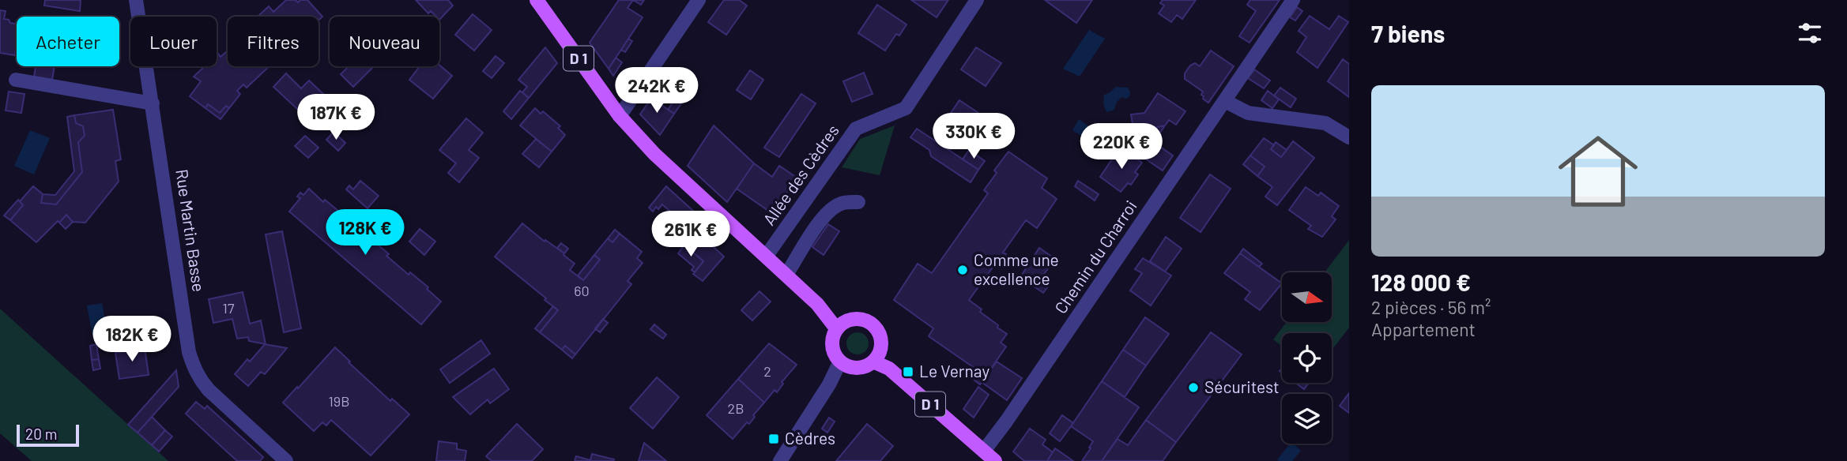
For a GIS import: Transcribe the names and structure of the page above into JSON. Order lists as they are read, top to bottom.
{
  "streets": {
    "main road": ["D 1"],
    "street": ["Allée des Cèdres", "Rue Martin Basse", "Chemin du Charroi"]
  },
  "crossings": [
    ["D 1", "Allée des Cèdres"],
    ["D 1", "Chemin du Charroi"]
  ],
  "places": {
    "other": ["Comme une excellence", "Sécuritest"],
    "transit": ["Le Vernay", "Cèdres"]
  },
  "house_numbers": [
    "60",
    "17",
    "2",
    "19B",
    "2B"
  ],
  "scale_bar": "20 m",
  "north": "right",
  "page": {
    "heading": "7 biens",
    "chip": [
      "Acheter",
      "Louer",
      "Filtres",
      "Nouveau"
    ],
    "list": [
      {
        "name": "128 000 €",
        "note": "2 pièces · 56 m² · Appartement"
      }
    ],
    "price": [
      "242K €",
      "187K €",
      "330K €",
      "220K €",
      "128K €",
      "261K €",
      "182K €"
    ],
    "scale": "20 m"
  }
}
